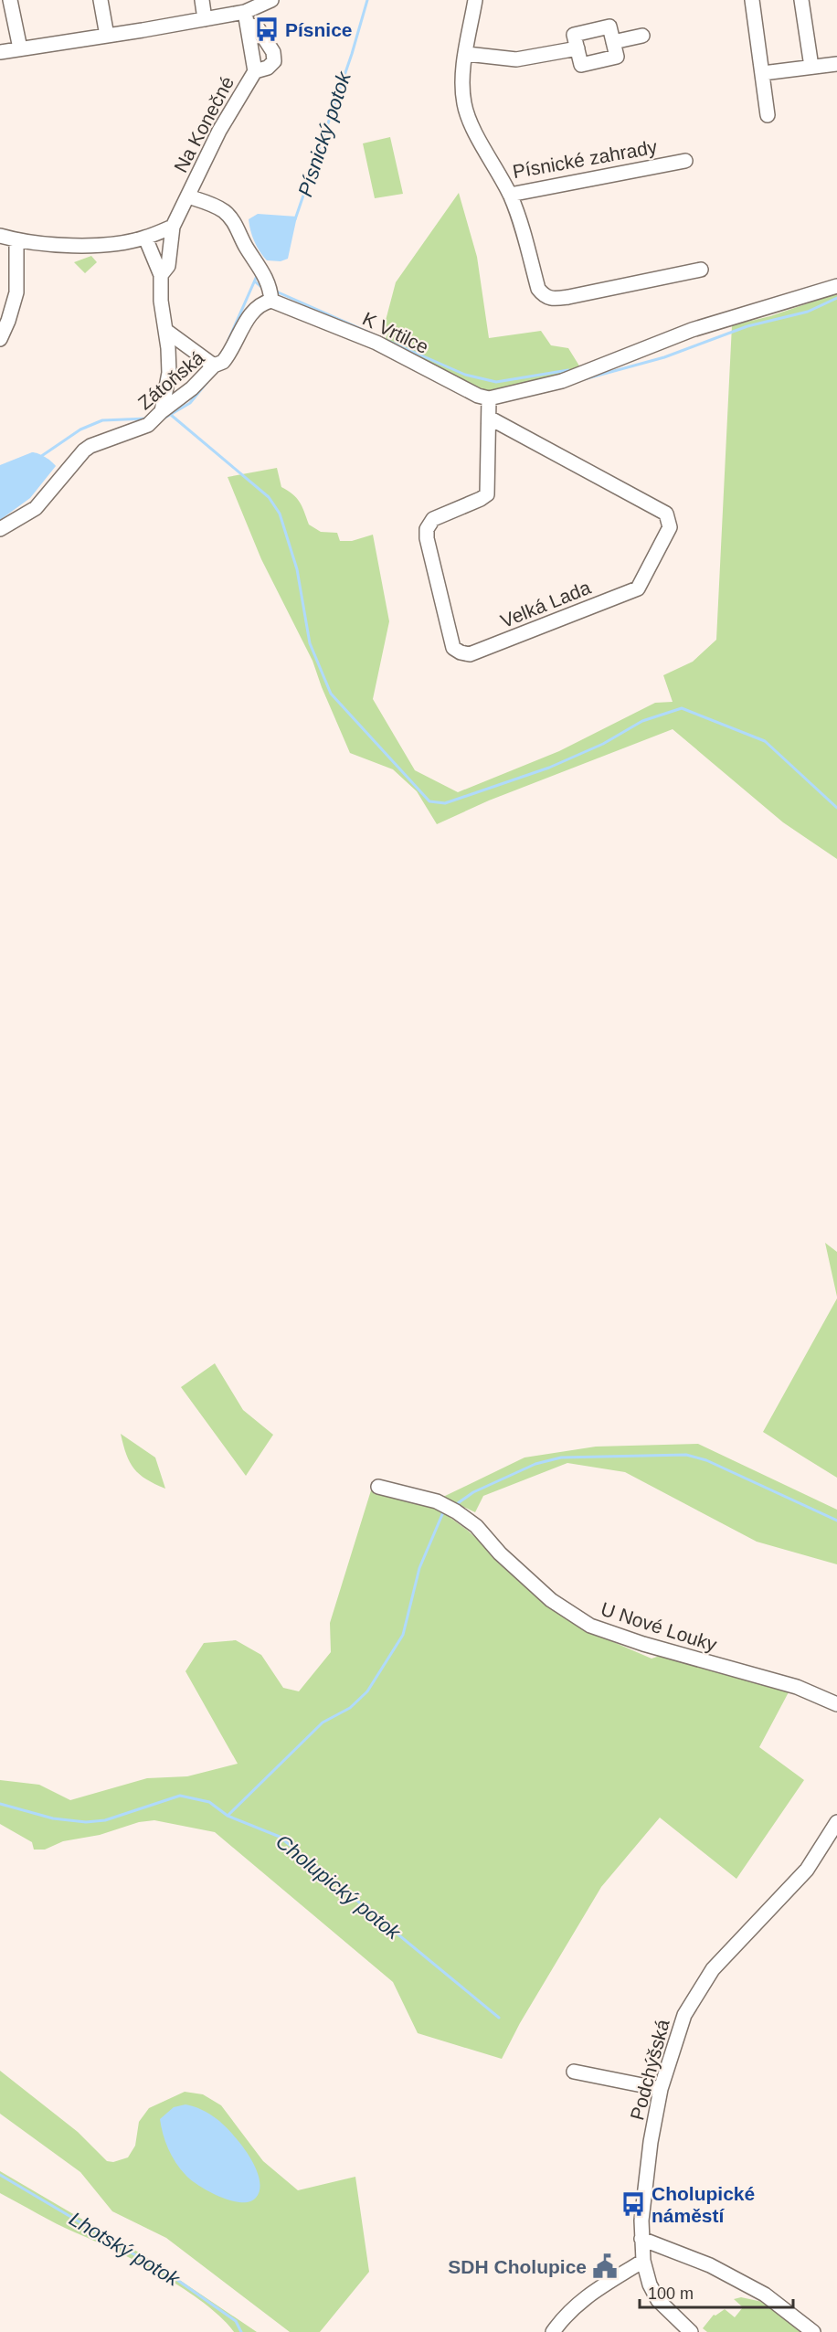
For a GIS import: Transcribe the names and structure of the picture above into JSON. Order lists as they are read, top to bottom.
{
  "streets": {
    "street": [
      "Na Konečné",
      "Písnické zahrady",
      "K Vrtilce",
      "Zátoňská",
      "Velká Lada",
      "U Nové Louky",
      "Podchýšská"
    ]
  },
  "crossings": [
    ["K Vrtilce", "Zátoňská"],
    ["K Vrtilce", "Velká Lada"]
  ],
  "water": ["Písnický potok", "Cholupický potok", "Lhotský potok"],
  "places": {
    "bus stop": ["Písnice", "Cholupické náměstí"],
    "public building": ["SDH Cholupice"]
  },
  "scale_bar": "100 m"
}
